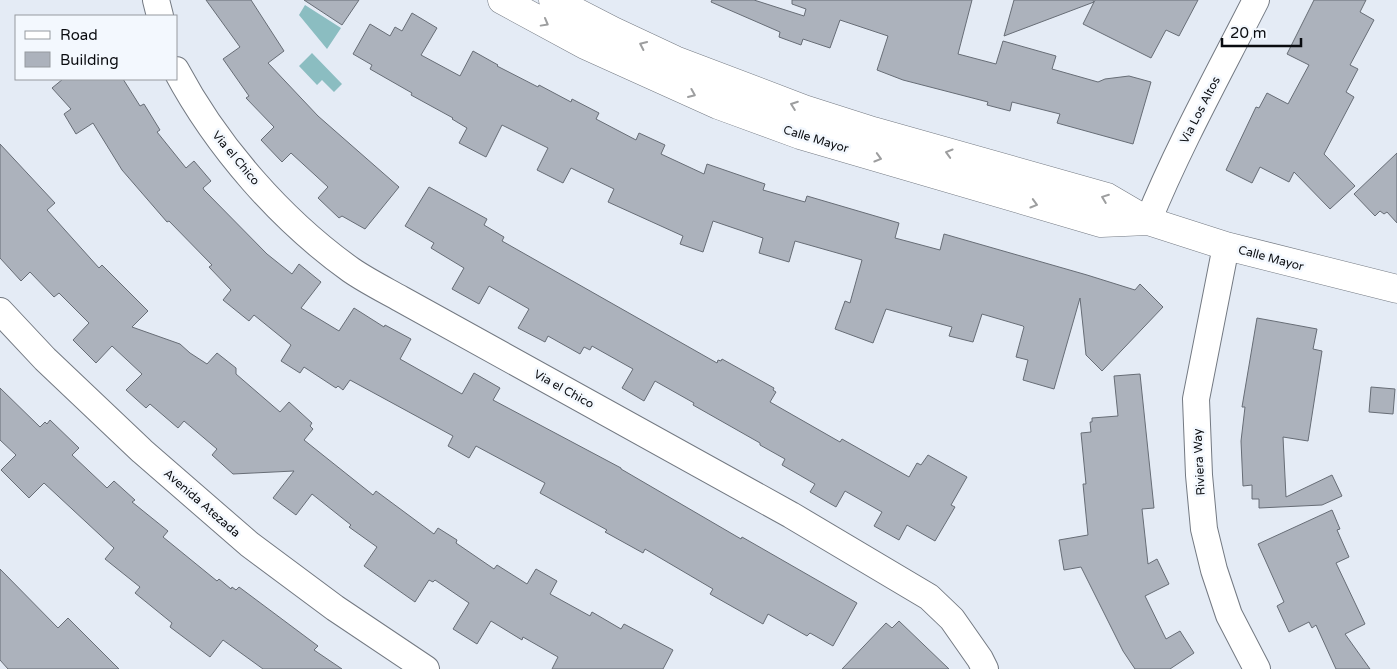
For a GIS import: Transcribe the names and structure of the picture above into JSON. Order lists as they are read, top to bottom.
{
  "streets": {
    "street": [
      "Via Los Altos",
      "Calle Mayor",
      "Via el Chico",
      "Riviera Way",
      "Avenida Atezada"
    ]
  },
  "crossings": [
    ["Via Los Altos", "Calle Mayor"],
    ["Calle Mayor", "Riviera Way"]
  ],
  "legend": ["Road", "Building"],
  "scale_bar": "20 m"
}
